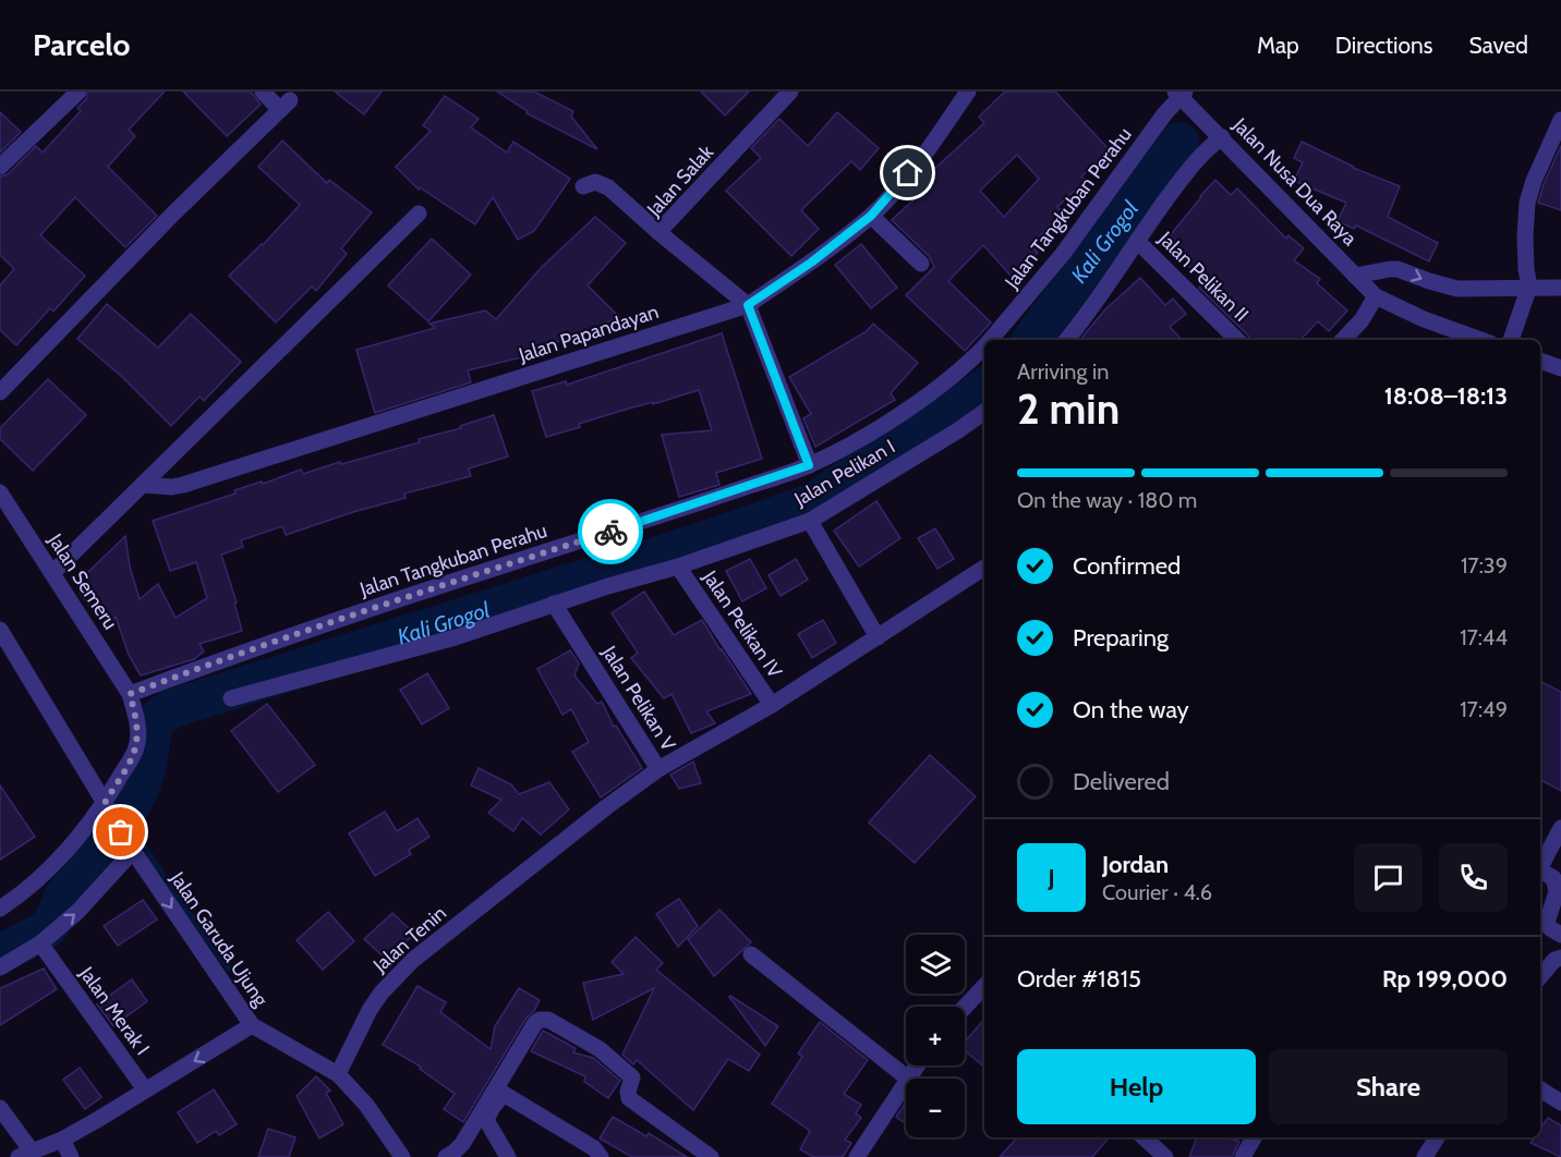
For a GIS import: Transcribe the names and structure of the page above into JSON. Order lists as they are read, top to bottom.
{
  "streets": {
    "street": [
      "Jalan Salak",
      "Jalan Nusa Dua Raya",
      "Jalan Tangkuban Perahu",
      "Jalan Pelikan II",
      "Jalan Papandayan",
      "Jalan Pelikan I",
      "Jalan Semeru",
      "Jalan Pelikan IV",
      "Jalan Pelikan V",
      "Jalan Garuda Ujung",
      "Jalan Tenin",
      "Jalan Merak I"
    ]
  },
  "crossings": [
    ["Jalan Salak", "Jalan Tangkuban Perahu"],
    ["Jalan Salak", "Jalan Papandayan"],
    ["Jalan Nusa Dua Raya", "Jalan Tangkuban Perahu"],
    ["Jalan Tangkuban Perahu", "Jalan Semeru"],
    ["Jalan Pelikan I", "Jalan Pelikan IV"],
    ["Jalan Pelikan I", "Jalan Pelikan V"],
    ["Jalan Semeru", "Jalan Garuda Ujung"],
    ["Jalan Pelikan IV", "Jalan Tenin"],
    ["Jalan Pelikan V", "Jalan Tenin"],
    ["Jalan Garuda Ujung", "Jalan Tenin"]
  ],
  "water": ["Kali Grogol"],
  "page": {
    "header": "Parcelo",
    "nav": ["Map", "Directions", "Saved"],
    "heading": ["2 min", "Arriving in", "18:08–18:13"],
    "panel": [
      "Jordan",
      "Courier · 4.6",
      "Order #1815",
      "Rp 199,000"
    ],
    "bar": "On the way · 180 m",
    "list": [
      ["Confirmed", "17:39"],
      ["Preparing", "17:44"],
      ["On the way", "17:49"],
      "Delivered"
    ],
    "round": "J",
    "map_buttons": ["+", "−"],
    "buttons": ["Help", "Share"]
  }
}
